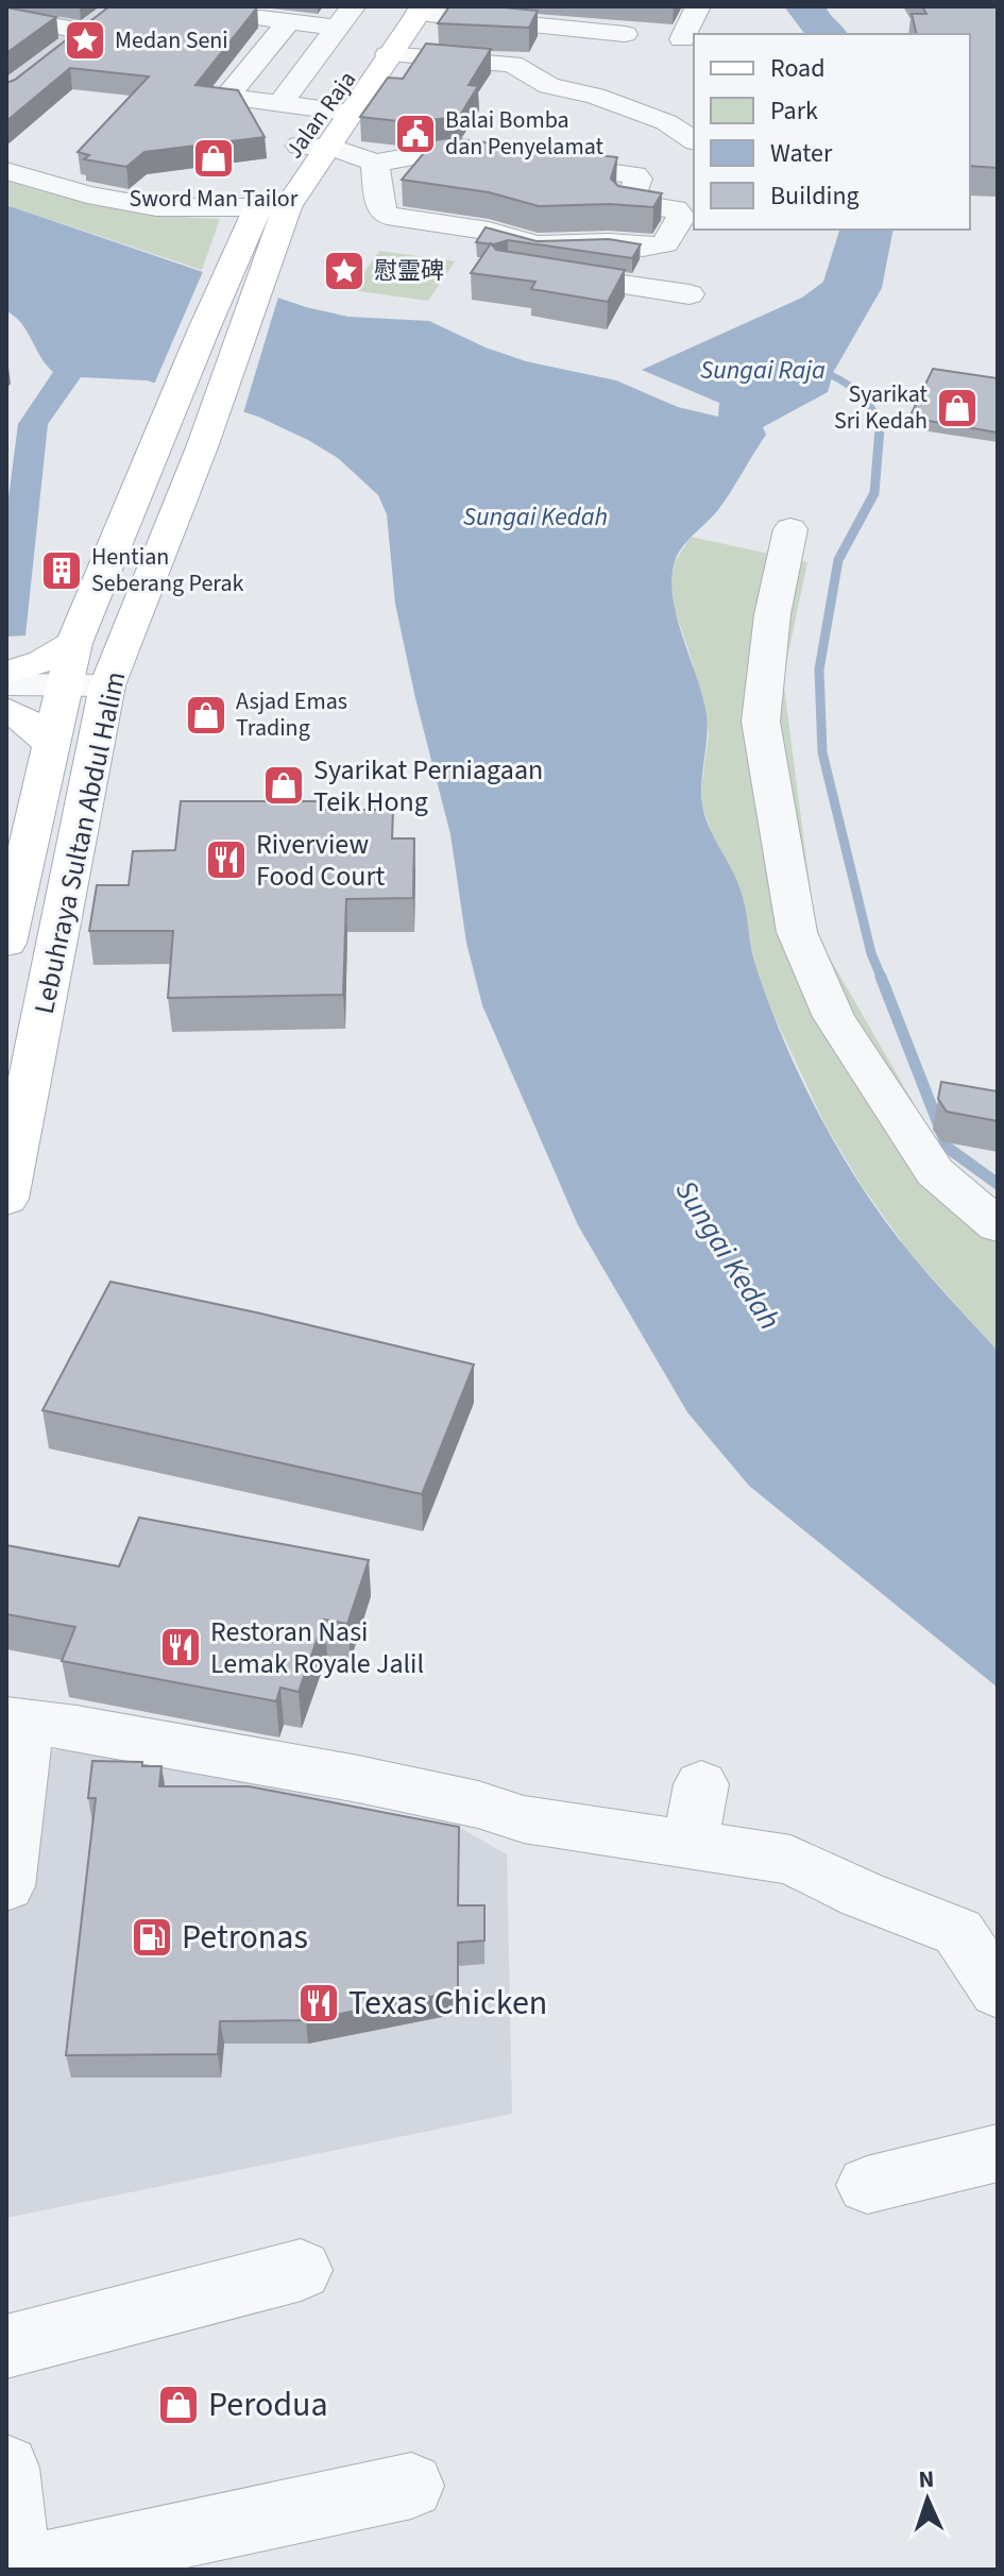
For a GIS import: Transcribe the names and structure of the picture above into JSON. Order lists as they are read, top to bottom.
{
  "streets": {
    "main road": ["Jalan Raja", "Lebuhraya Sultan Abdul Halim"]
  },
  "crossings": [
    ["Jalan Raja", "Lebuhraya Sultan Abdul Halim"]
  ],
  "water": ["Sungai Raja", "Sungai Kedah"],
  "places": {
    "place": ["Medan Seni", "慰霊碑"],
    "public building": ["Balai Bomba dan Penyelamat"],
    "shop": [
      "Sword Man Tailor",
      "Syarikat Sri Kedah",
      "Asjad Emas Trading",
      "Syarikat Perniagaan Teik Hong",
      "Perodua"
    ],
    "building": ["Hentian Seberang Perak"],
    "restaurant": ["Riverview Food Court", "Restoran Nasi Lemak Royale Jalil", "Texas Chicken"],
    "fuel station": ["Petronas"]
  },
  "legend": [
    "Road",
    "Park",
    "Water",
    "Building"
  ],
  "north": "top"
}
